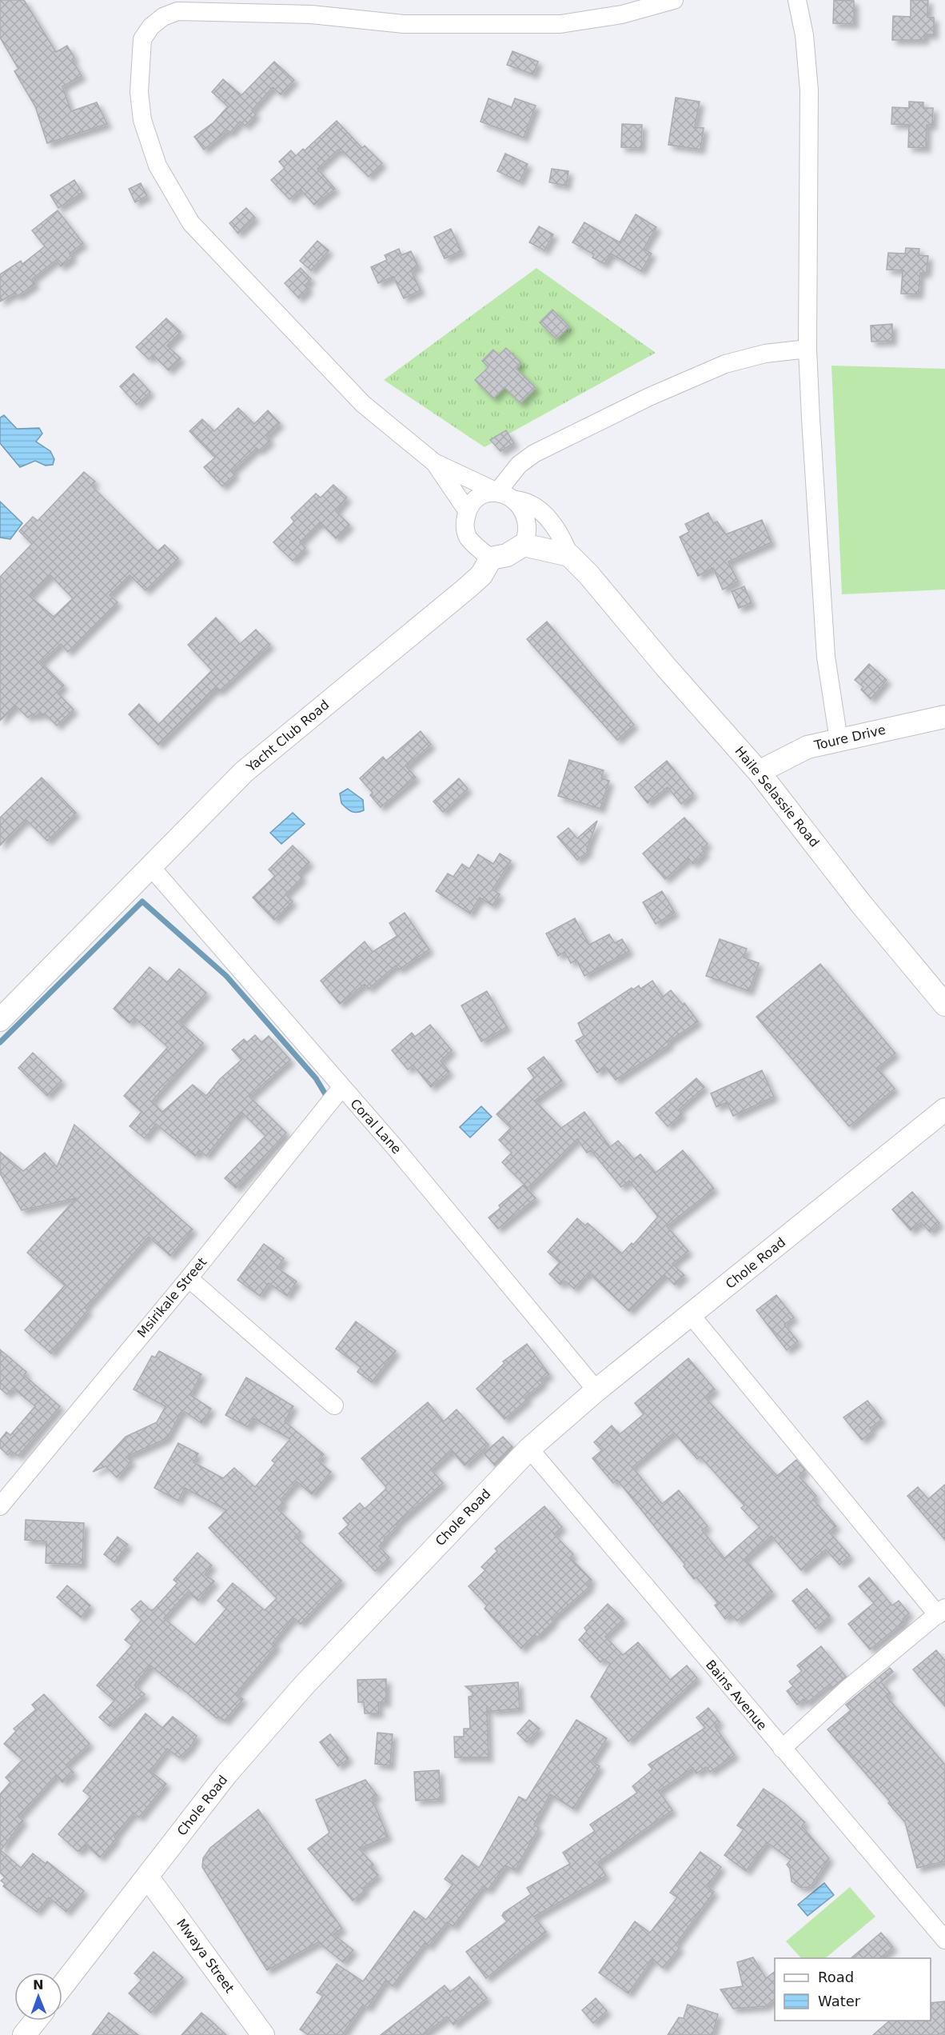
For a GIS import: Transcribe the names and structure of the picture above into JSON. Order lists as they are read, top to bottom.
{
  "streets": {
    "street": [
      "Yacht Club Road",
      "Toure Drive",
      "Haile Selassie Road",
      "Coral Lane",
      "Chole Road",
      "Msirikale Street",
      "Bains Avenue",
      "Mwaya Street"
    ]
  },
  "crossings": [
    ["Yacht Club Road", "Coral Lane"],
    ["Toure Drive", "Haile Selassie Road"],
    ["Coral Lane", "Chole Road"],
    ["Coral Lane", "Msirikale Street"],
    ["Chole Road", "Bains Avenue"],
    ["Chole Road", "Mwaya Street"]
  ],
  "legend": ["Road", "Water"],
  "north": "top"
}
